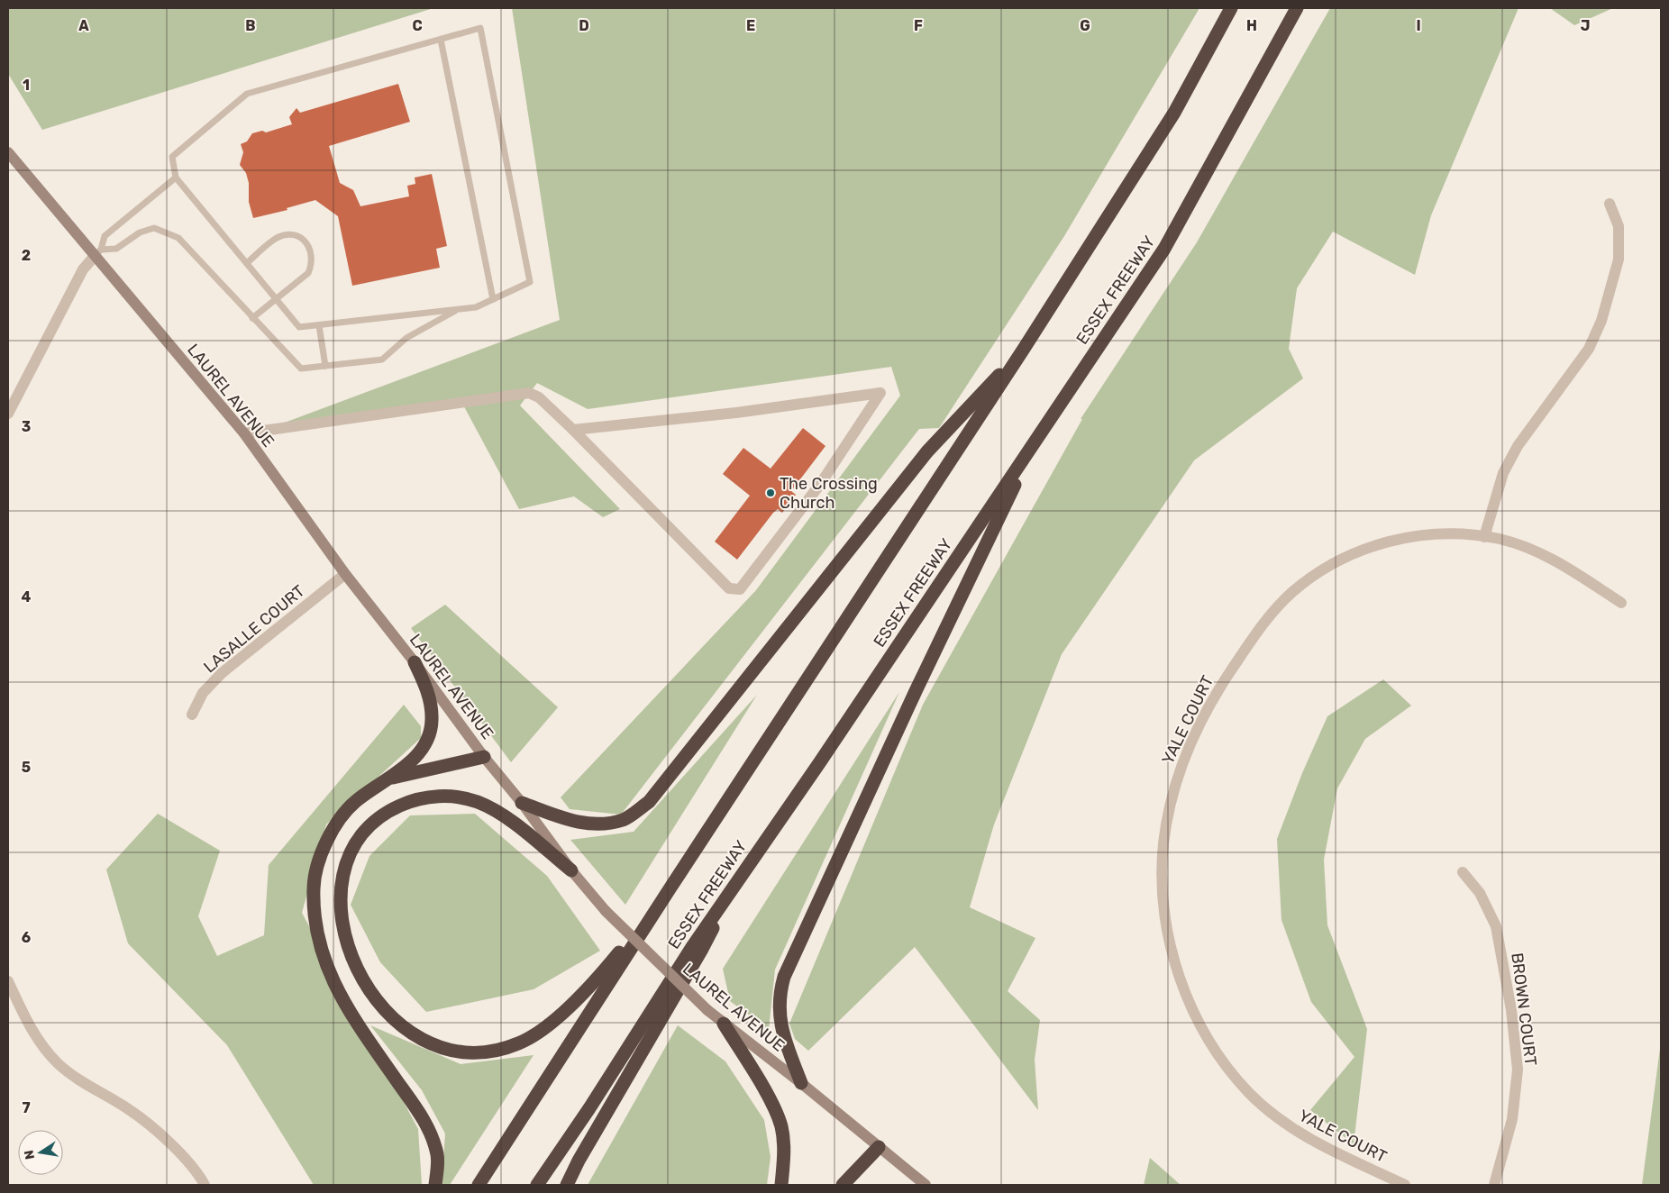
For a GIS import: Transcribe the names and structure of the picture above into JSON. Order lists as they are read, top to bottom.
{
  "streets": {
    "highway": ["ESSEX FREEWAY"],
    "main road": ["LAUREL AVENUE"],
    "street": ["LASALLE COURT", "YALE COURT", "BROWN COURT"]
  },
  "crossings": [
    ["LAUREL AVENUE", "LASALLE COURT"]
  ],
  "places": ["The Crossing Church"],
  "north": "left",
  "grid": {
    "columns": [
      "A",
      "B",
      "C",
      "D",
      "E",
      "F",
      "G",
      "H",
      "I",
      "J"
    ],
    "rows": [
      "1",
      "2",
      "3",
      "4",
      "5",
      "6",
      "7"
    ]
  }
}
